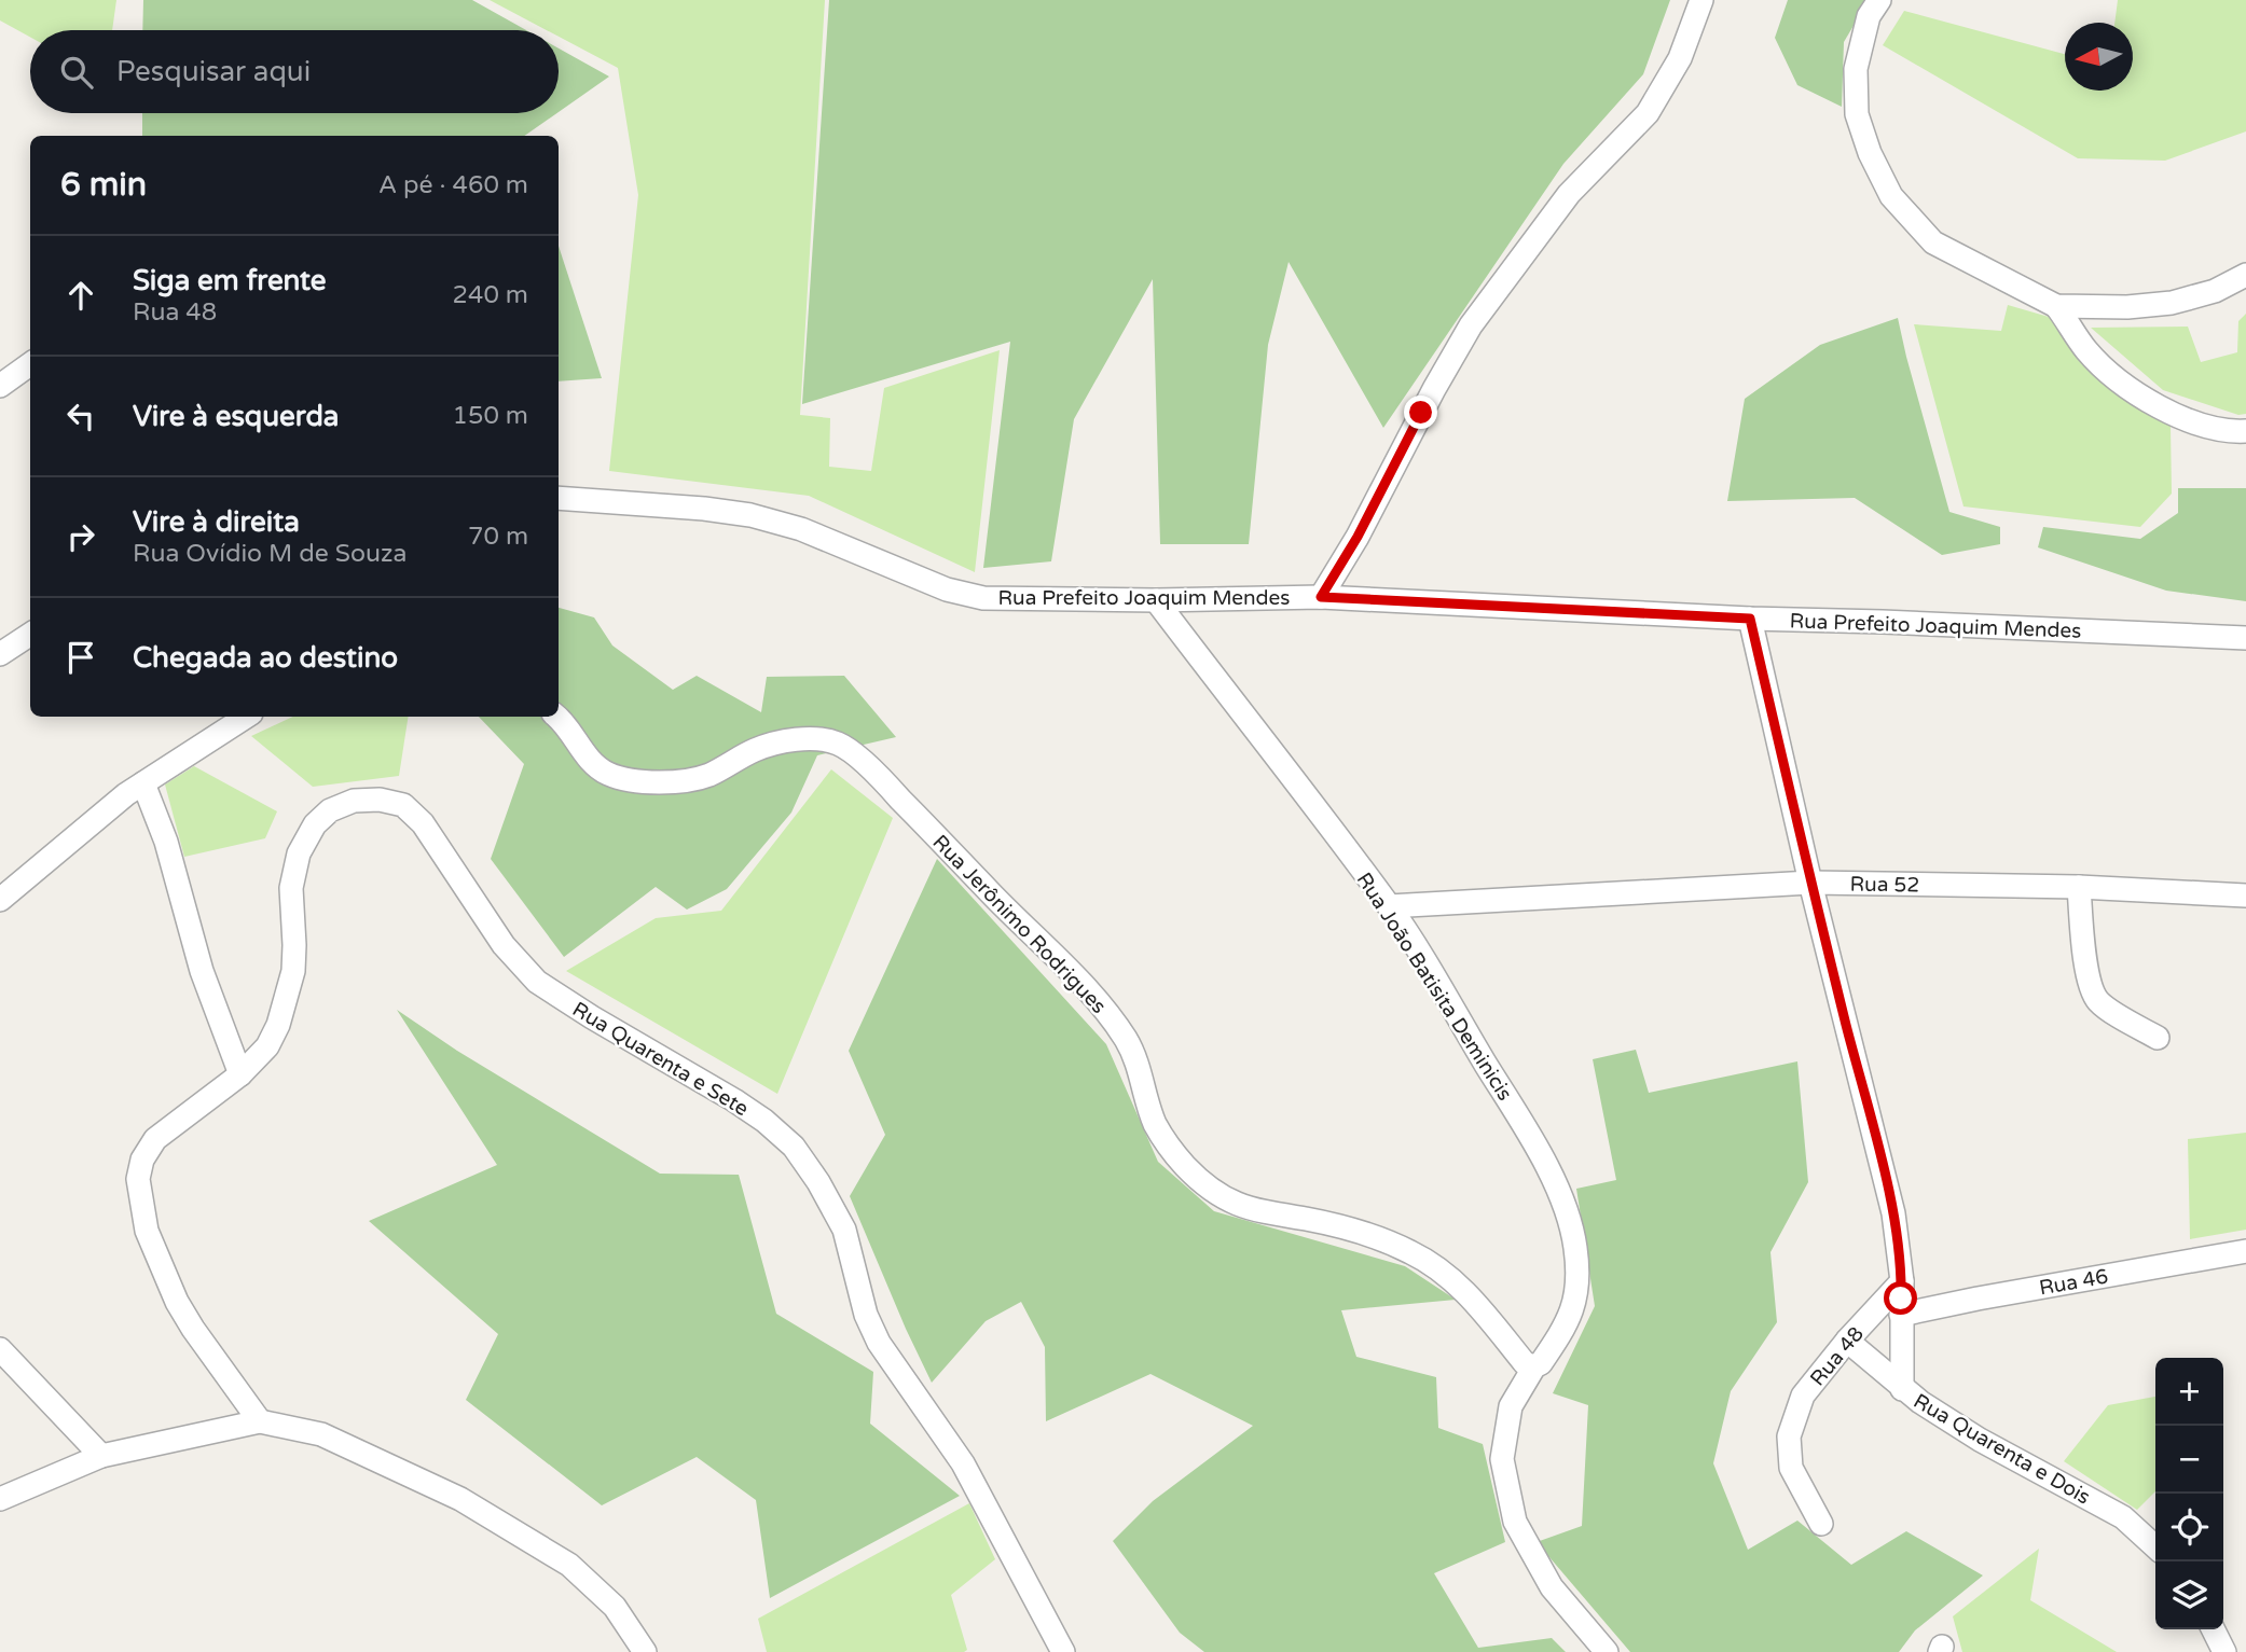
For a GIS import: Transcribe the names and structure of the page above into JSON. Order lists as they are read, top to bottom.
{
  "streets": {
    "street": [
      "Rua Prefeito Joaquim Mendes",
      "Rua 52",
      "Rua Jerônimo Rodrigues",
      "Rua João Batisita Deminicis",
      "Rua Quarenta e Sete",
      "Rua 46",
      "Rua 48",
      "Rua Quarenta e Dois"
    ]
  },
  "crossings": [
    ["Rua Prefeito Joaquim Mendes", "Rua João Batisita Deminicis"],
    ["Rua 52", "Rua João Batisita Deminicis"],
    ["Rua Jerônimo Rodrigues", "Rua João Batisita Deminicis"],
    ["Rua 48", "Rua Quarenta e Dois"]
  ],
  "north": "left",
  "page": {
    "search": "Pesquisar aqui",
    "heading": ["6 min", "A pé · 460 m"],
    "list": [
      ["Siga em frente", "Rua 48", "240 m"],
      ["Vire à esquerda", "150 m"],
      ["Vire à direita", "Rua Ovídio M de Souza", "70 m"],
      "Chegada ao destino"
    ],
    "map_buttons": ["+", "−"]
  }
}
